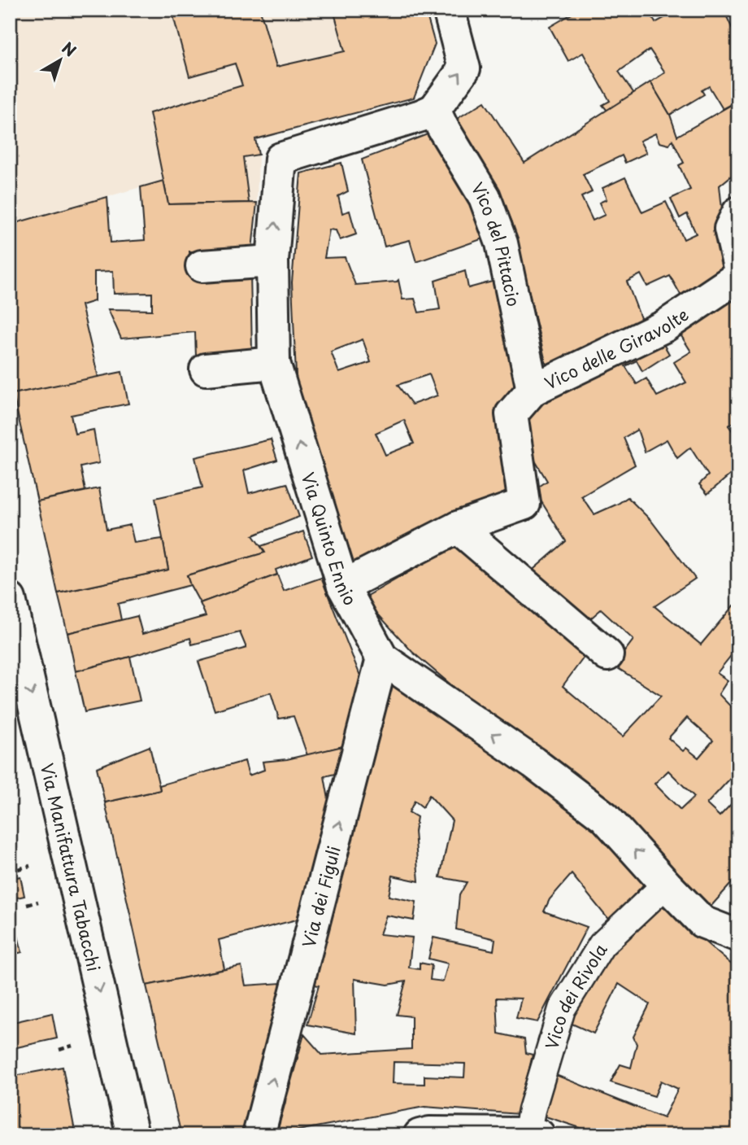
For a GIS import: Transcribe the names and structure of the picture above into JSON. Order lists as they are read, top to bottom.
{
  "streets": {
    "street": [
      "Vico del Pittacio",
      "Vico delle Giravolte",
      "Via Quinto Ennio",
      "Via Manifattura Tabacchi",
      "Via dei Figuli",
      "Vico dei Rivola"
    ]
  },
  "crossings": [
    ["Vico del Pittacio", "Vico delle Giravolte"],
    ["Vico del Pittacio", "Via Quinto Ennio"],
    ["Vico delle Giravolte", "Via Quinto Ennio"],
    ["Via Quinto Ennio", "Via dei Figuli"],
    ["Via Quinto Ennio", "Vico dei Rivola"]
  ],
  "one_way": ["Via Manifattura Tabacchi", "Via dei Figuli"],
  "north": "top right"
}
